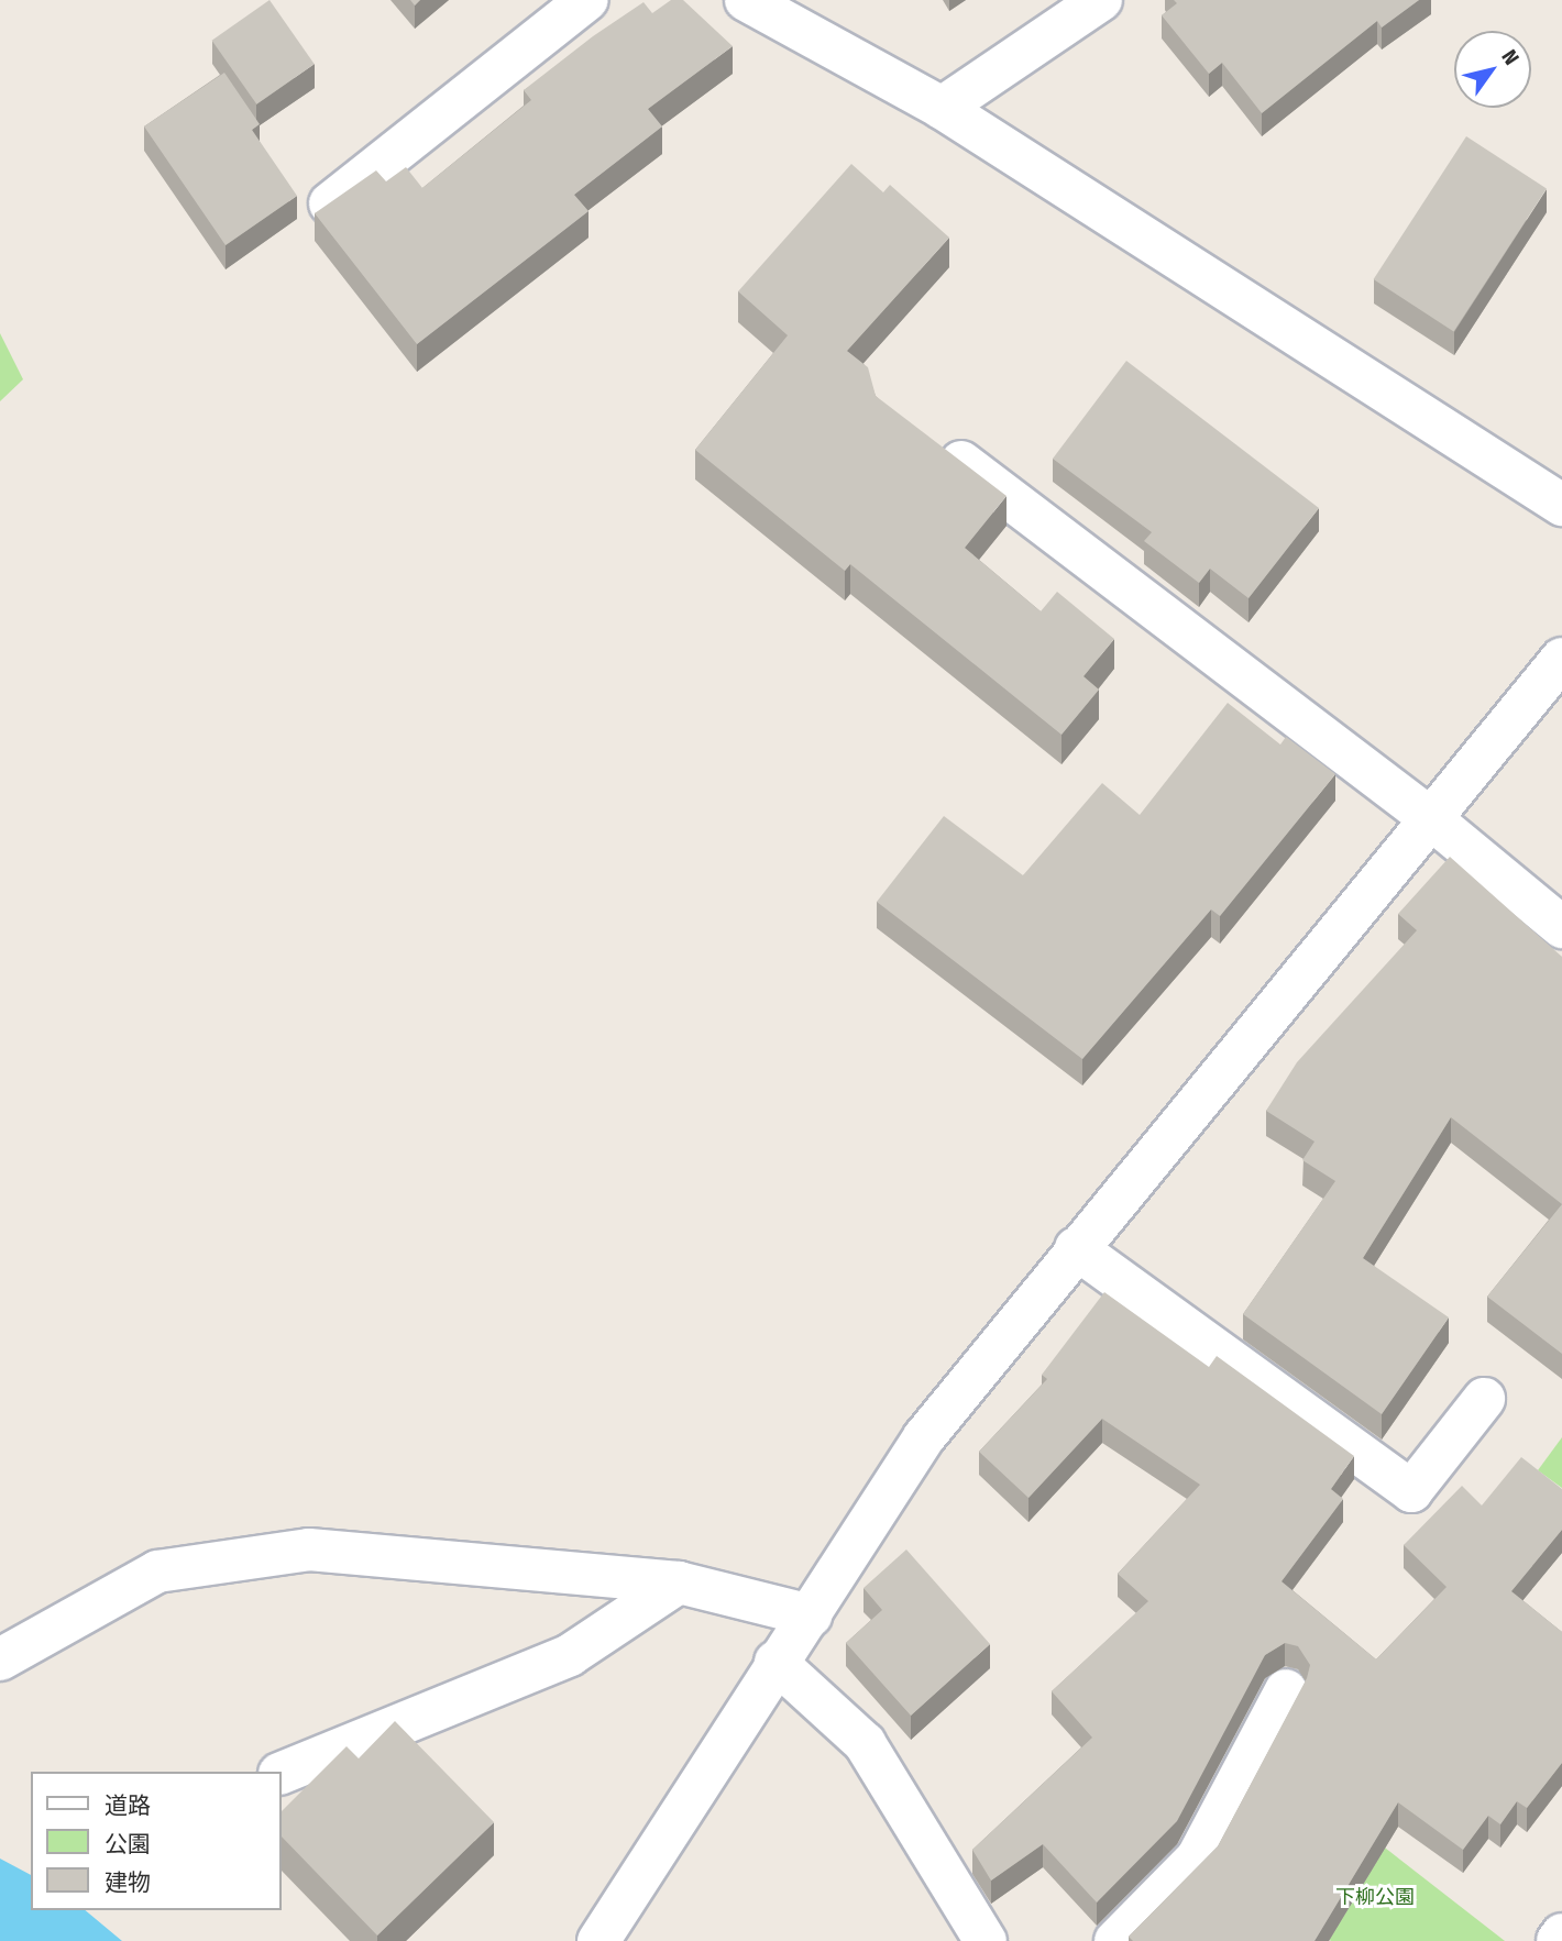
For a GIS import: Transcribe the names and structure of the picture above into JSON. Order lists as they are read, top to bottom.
{
  "parks": ["下柳公園"],
  "legend": ["道路", "公園", "建物"],
  "north": "top right"
}
